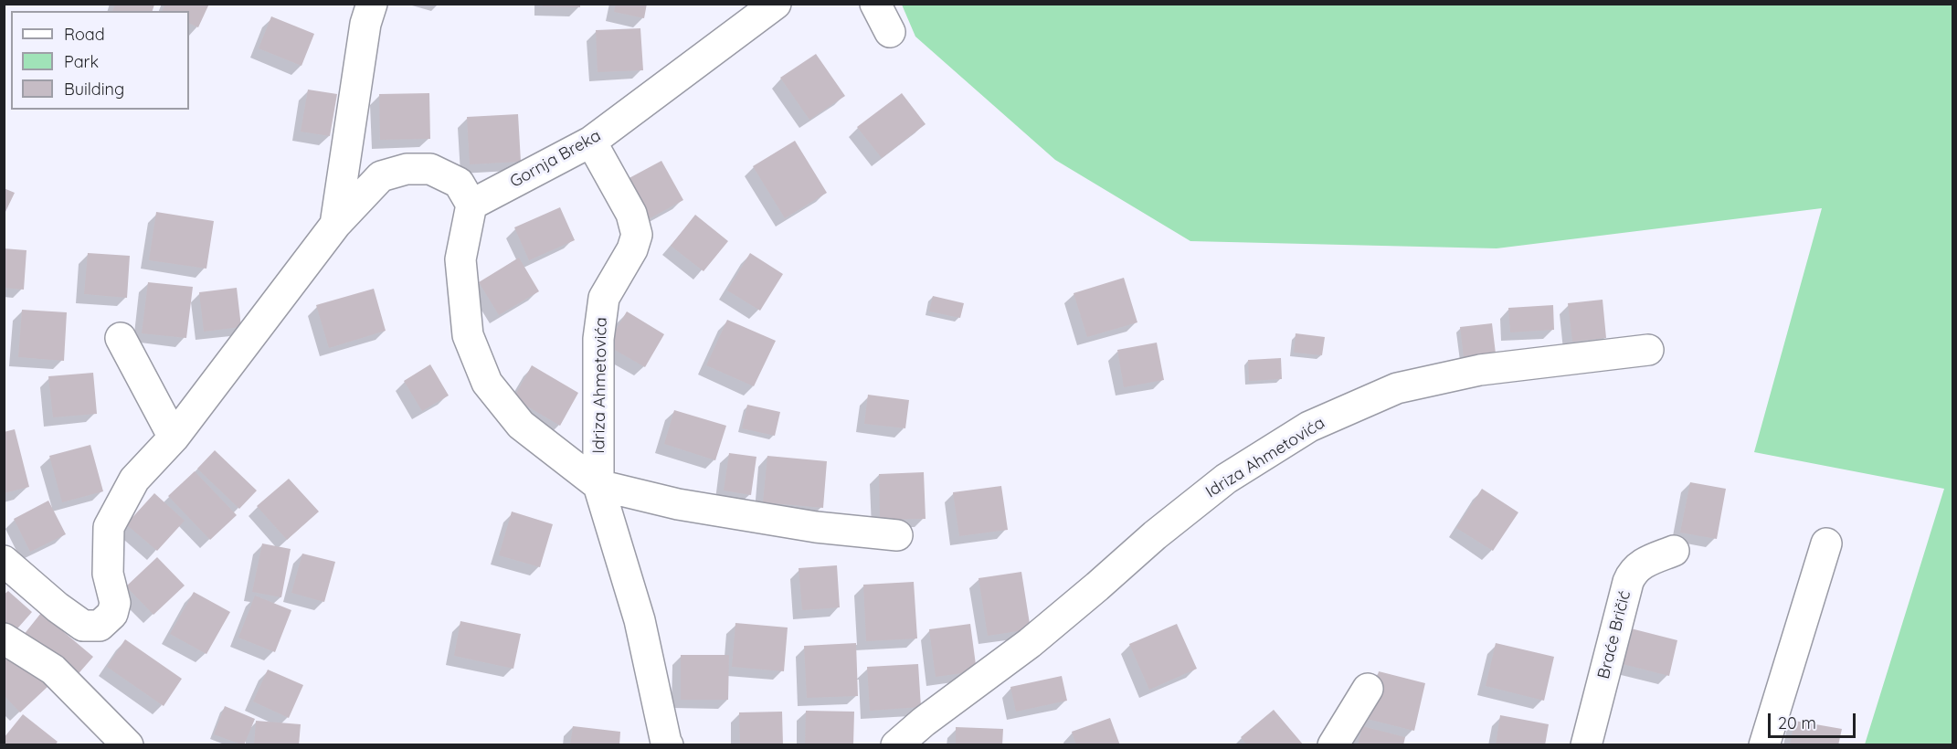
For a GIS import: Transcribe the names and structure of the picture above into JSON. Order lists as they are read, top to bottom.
{
  "streets": {
    "street": ["Gornja Breka", "Idriza Ahmetovića", "Braće Bričić"]
  },
  "crossings": [
    ["Gornja Breka", "Idriza Ahmetovića"]
  ],
  "legend": ["Road", "Park", "Building"],
  "scale_bar": "20 m"
}
